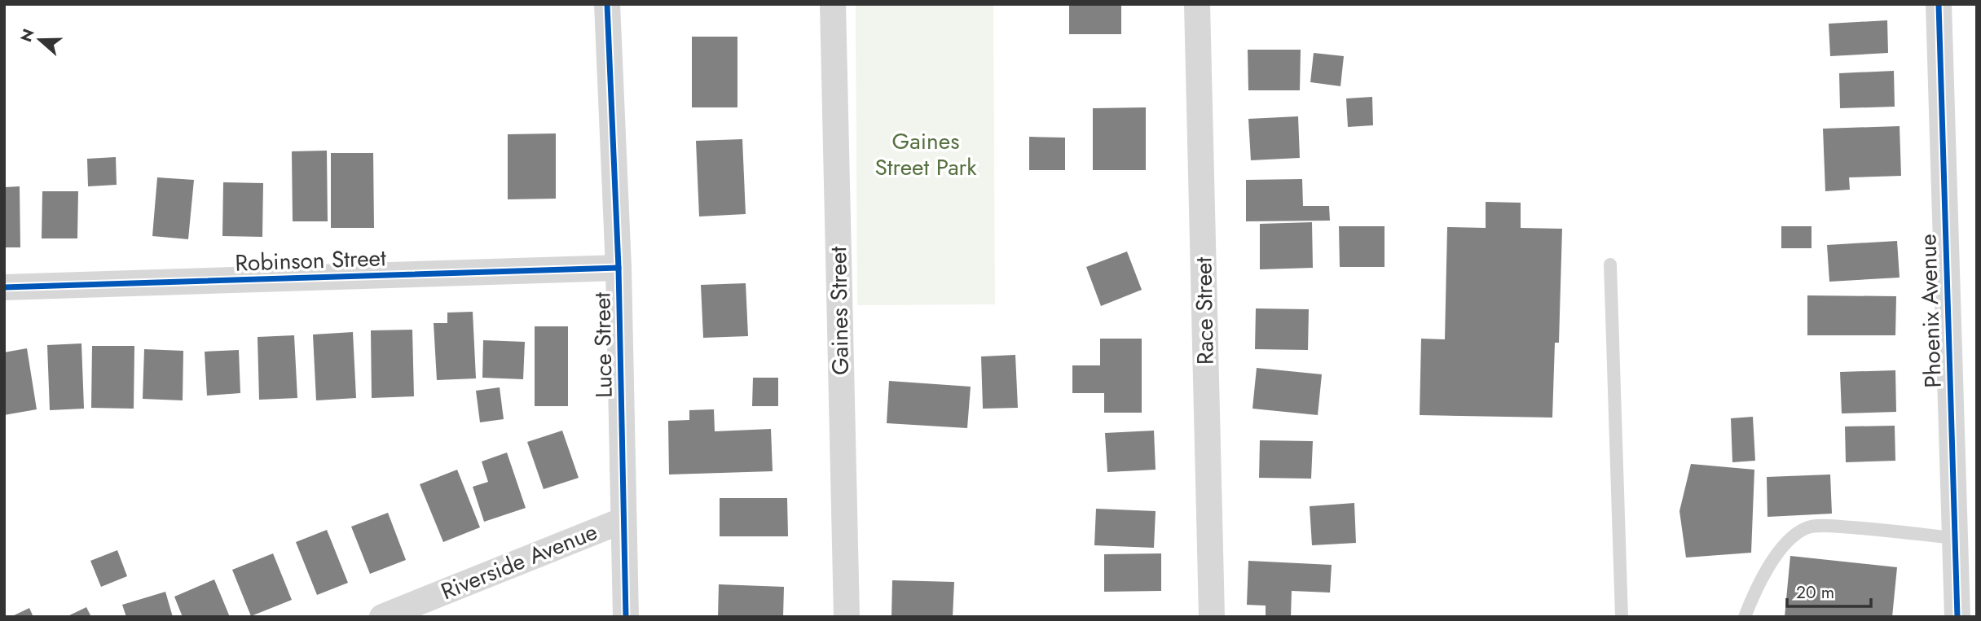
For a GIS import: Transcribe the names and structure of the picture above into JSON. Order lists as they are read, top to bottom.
{
  "streets": {
    "street": [
      "Robinson Street",
      "Gaines Street",
      "Race Street",
      "Phoenix Avenue",
      "Luce Street",
      "Riverside Avenue"
    ]
  },
  "crossings": [
    ["Robinson Street", "Luce Street"],
    ["Luce Street", "Riverside Avenue"]
  ],
  "parks": ["Gaines Street Park"],
  "scale_bar": "20 m",
  "north": "left"
}
